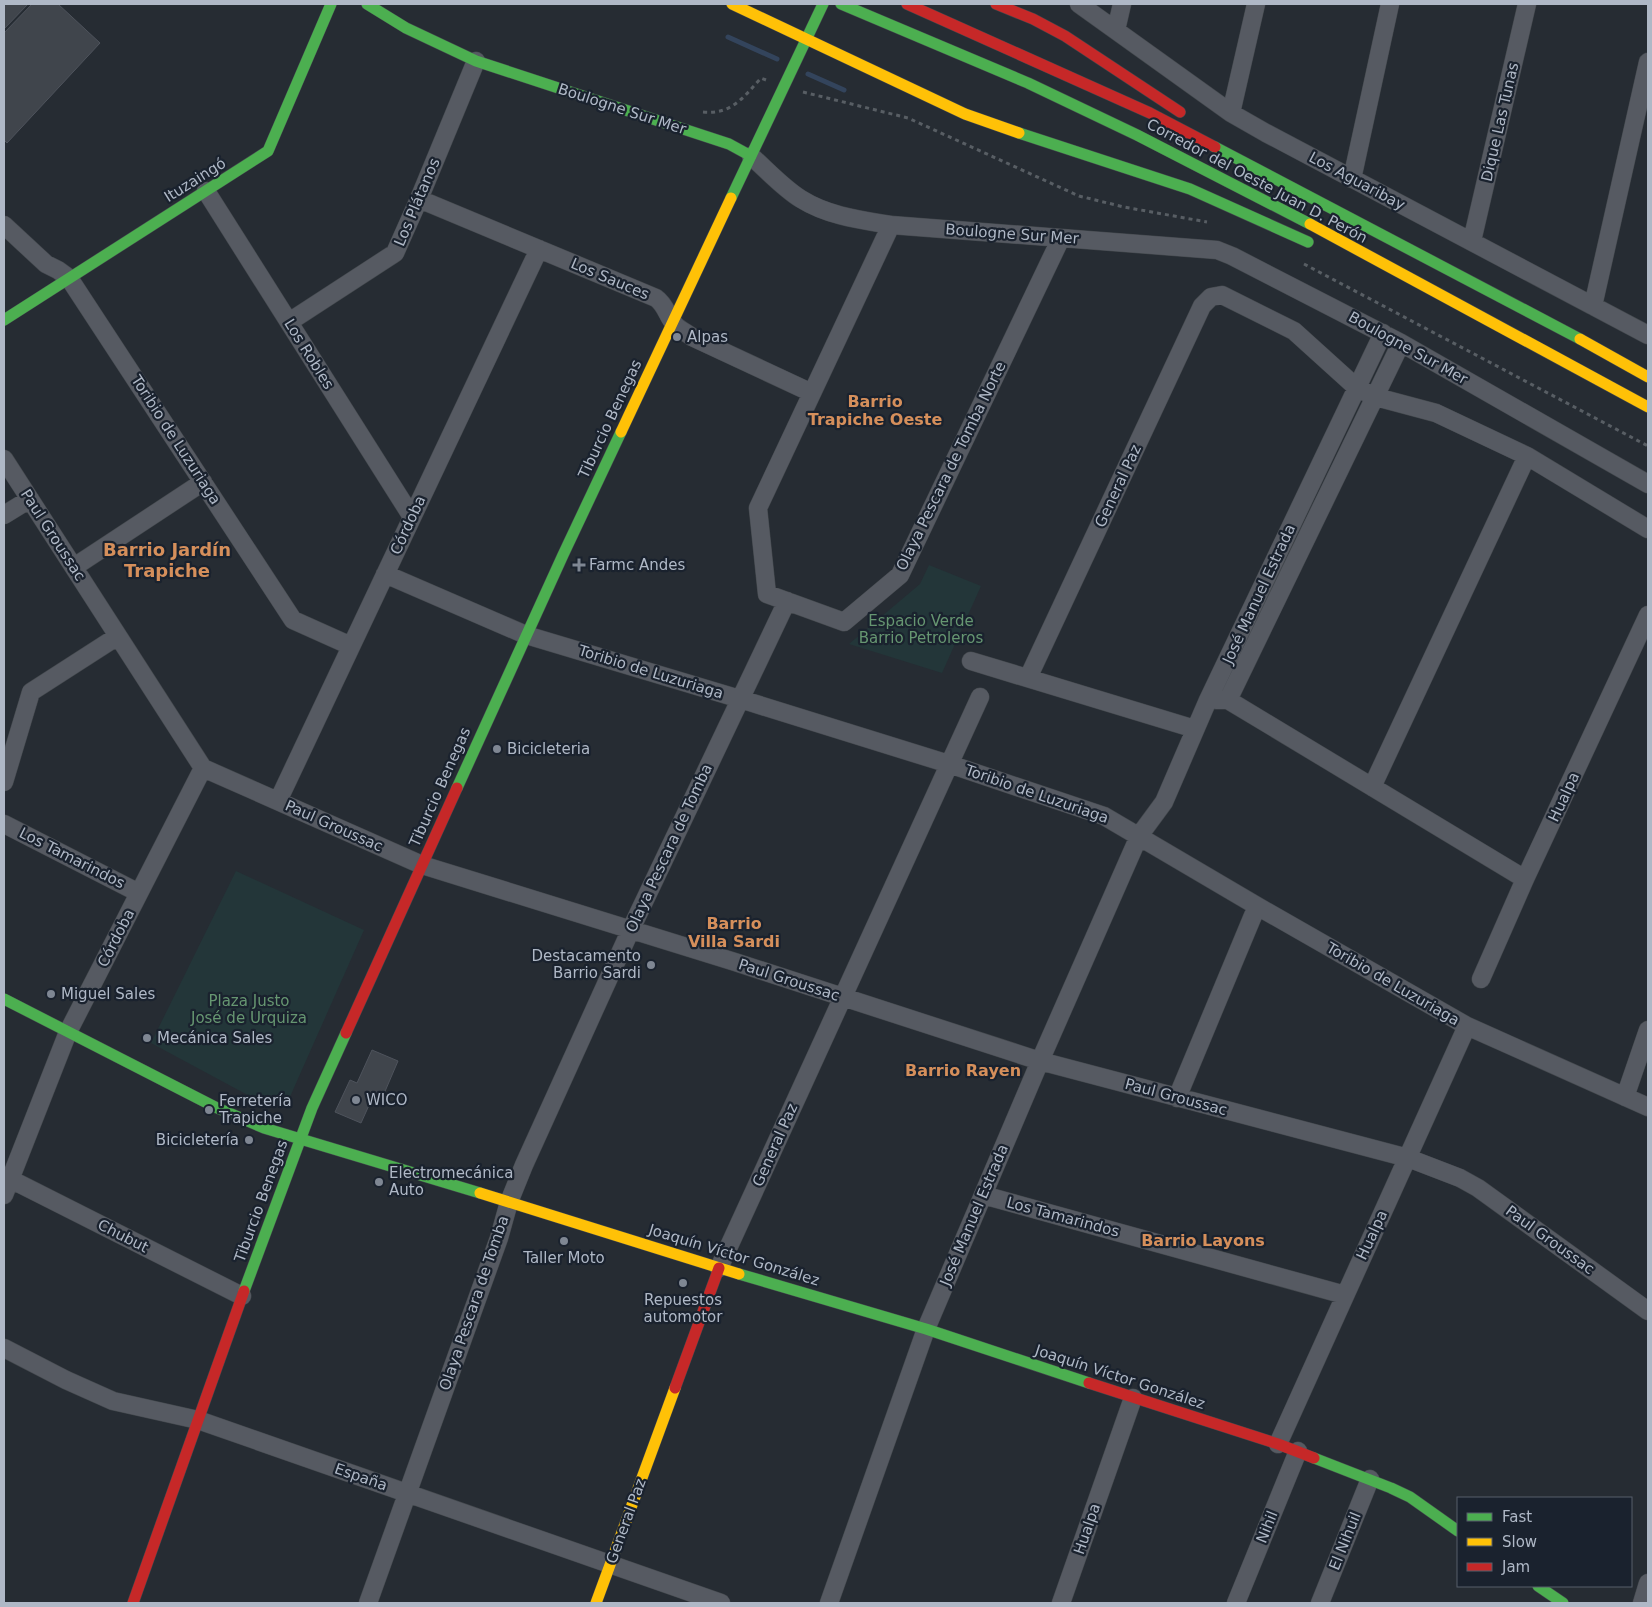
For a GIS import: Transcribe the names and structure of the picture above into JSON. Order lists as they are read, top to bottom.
{
  "streets": {
    "main road": [
      "Boulogne Sur Mer",
      "Ituzaingó",
      "Corredor del Oeste Juan D. Perón",
      "Tiburcio Benegas",
      "General Paz",
      "Joaquín Víctor González"
    ],
    "street": [
      "Dique Las Tunas",
      "Los Aguaribay",
      "Los Plátanos",
      "Los Sauces",
      "Los Robles",
      "Toribio de Luzuriaga",
      "Olaya Pescara de Tomba Norte",
      "Córdoba",
      "Paul Groussac",
      "José Manuel Estrada",
      "Hualpa",
      "Olaya Pescara de Tomba",
      "Los Tamarindos",
      "Chubut",
      "España",
      "Nihil",
      "El Nihuil"
    ]
  },
  "crossings": [
    ["Boulogne Sur Mer", "Los Plátanos"],
    ["Boulogne Sur Mer", "Tiburcio Benegas"],
    ["Boulogne Sur Mer", "Olaya Pescara de Tomba Norte"],
    ["Boulogne Sur Mer", "José Manuel Estrada"],
    ["Dique Las Tunas", "Los Aguaribay"],
    ["Ituzaingó", "Los Robles"],
    ["Ituzaingó", "Toribio de Luzuriaga"],
    ["Los Plátanos", "Los Sauces"],
    ["Los Plátanos", "Los Robles"],
    ["Los Sauces", "Tiburcio Benegas"],
    ["Los Sauces", "Córdoba"],
    ["Los Robles", "Córdoba"],
    ["Tiburcio Benegas", "Toribio de Luzuriaga"],
    ["Tiburcio Benegas", "Paul Groussac"],
    ["Tiburcio Benegas", "Chubut"],
    ["Tiburcio Benegas", "Joaquín Víctor González"],
    ["Tiburcio Benegas", "España"],
    ["Toribio de Luzuriaga", "General Paz"],
    ["Toribio de Luzuriaga", "Córdoba"],
    ["Toribio de Luzuriaga", "José Manuel Estrada"],
    ["Toribio de Luzuriaga", "Hualpa"],
    ["Toribio de Luzuriaga", "Olaya Pescara de Tomba"],
    ["Olaya Pescara de Tomba Norte", "Olaya Pescara de Tomba"],
    ["General Paz", "Paul Groussac"],
    ["General Paz", "José Manuel Estrada"],
    ["General Paz", "Joaquín Víctor González"],
    ["General Paz", "España"],
    ["Córdoba", "Paul Groussac"],
    ["Córdoba", "Los Tamarindos"],
    ["Córdoba", "Chubut"],
    ["Córdoba", "Joaquín Víctor González"],
    ["Paul Groussac", "José Manuel Estrada"],
    ["Paul Groussac", "Hualpa"],
    ["Paul Groussac", "Olaya Pescara de Tomba"],
    ["José Manuel Estrada", "Los Tamarindos"],
    ["José Manuel Estrada", "Joaquín Víctor González"],
    ["Hualpa", "Los Tamarindos"],
    ["Hualpa", "Joaquín Víctor González"],
    ["Olaya Pescara de Tomba", "Joaquín Víctor González"],
    ["Olaya Pescara de Tomba", "España"],
    ["Joaquín Víctor González", "Nihil"],
    ["Joaquín Víctor González", "El Nihuil"]
  ],
  "districts": [
    "Barrio Trapiche Oeste",
    "Barrio Jardín Trapiche",
    "Barrio Villa Sardi",
    "Barrio Rayen",
    "Barrio Layons"
  ],
  "parks": ["Espacio Verde Barrio Petroleros", "Plaza Justo José de Urquiza"],
  "places": {
    "other": [
      "Alpas",
      "Bicicleteria",
      "Destacamento Barrio Sardi",
      "Miguel Sales",
      "Mecánica Sales",
      "WICO",
      "Ferretería Trapiche",
      "Bicicletería",
      "Electromecánica Auto",
      "Taller Moto",
      "Repuestos automotor"
    ],
    "health": ["Farmc Andes"]
  },
  "legend": ["Fast", "Slow", "Jam"]
}
